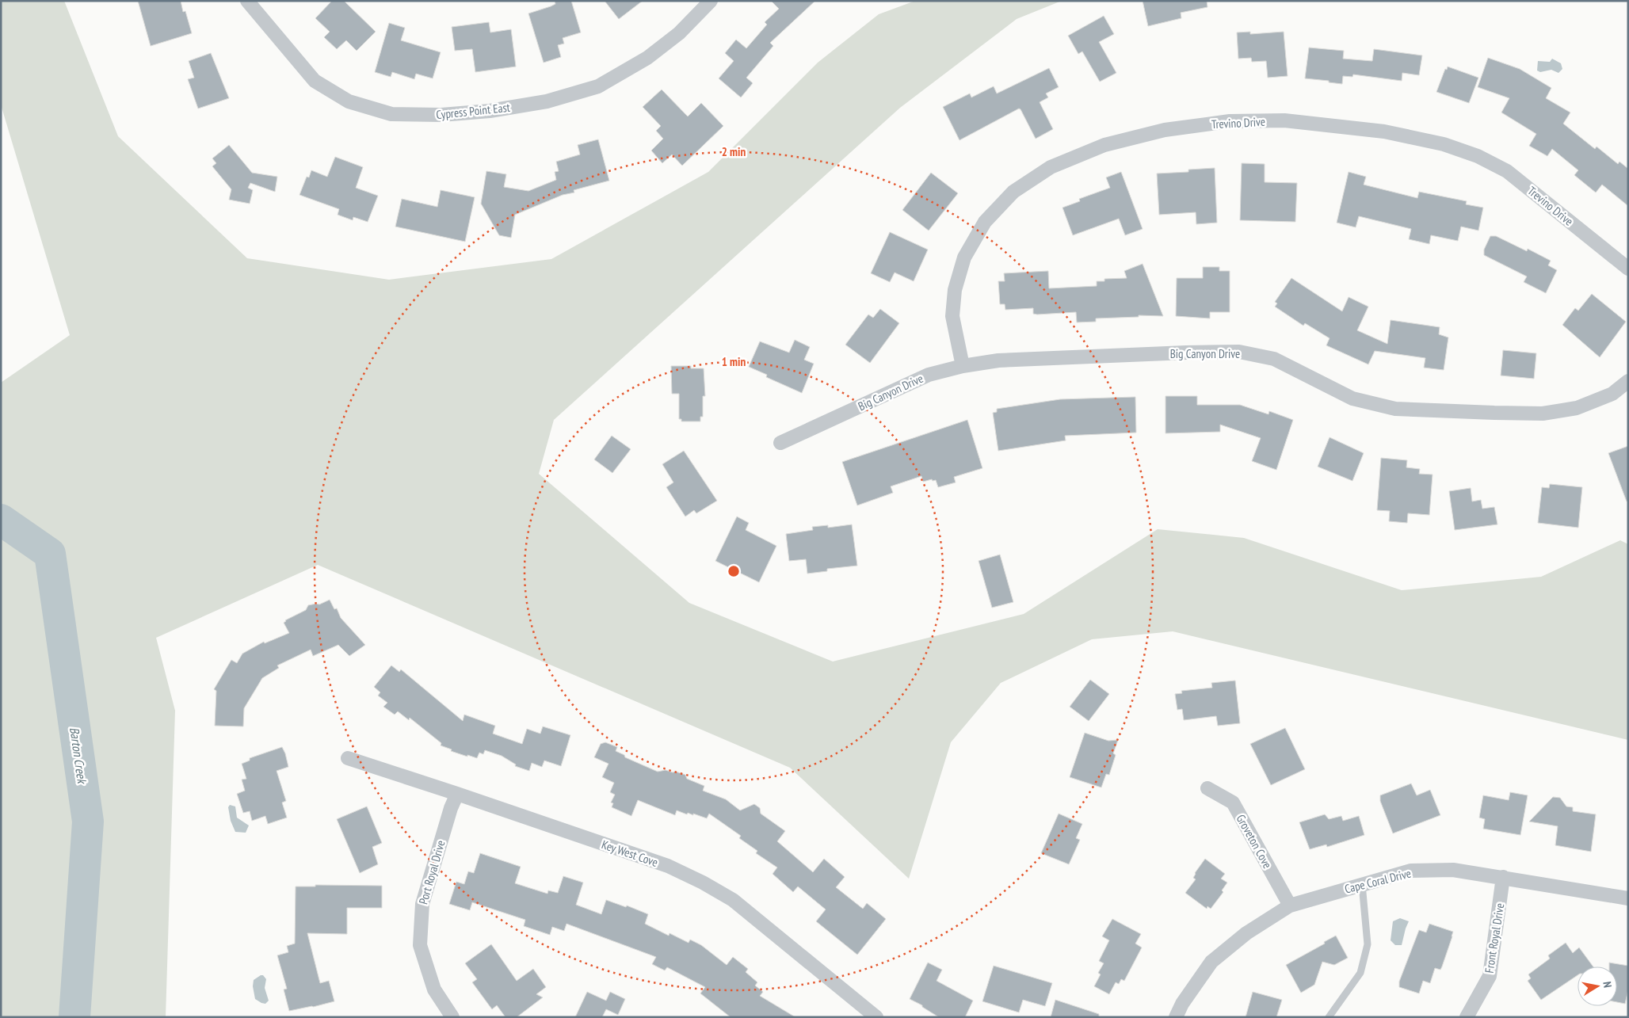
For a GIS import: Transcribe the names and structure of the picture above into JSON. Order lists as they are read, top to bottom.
{
  "streets": {
    "street": [
      "Cypress Point East",
      "Trevino Drive",
      "Big Canyon Drive",
      "Groveton Cove",
      "Key West Cove",
      "Port Royal Drive",
      "Cape Coral Drive",
      "Front Royal Drive"
    ]
  },
  "crossings": [
    ["Trevino Drive", "Big Canyon Drive"],
    ["Groveton Cove", "Cape Coral Drive"],
    ["Key West Cove", "Port Royal Drive"],
    ["Cape Coral Drive", "Front Royal Drive"]
  ],
  "water": ["Barton Creek"],
  "north": "right",
  "rings": ["2 min", "1 min"]
}
